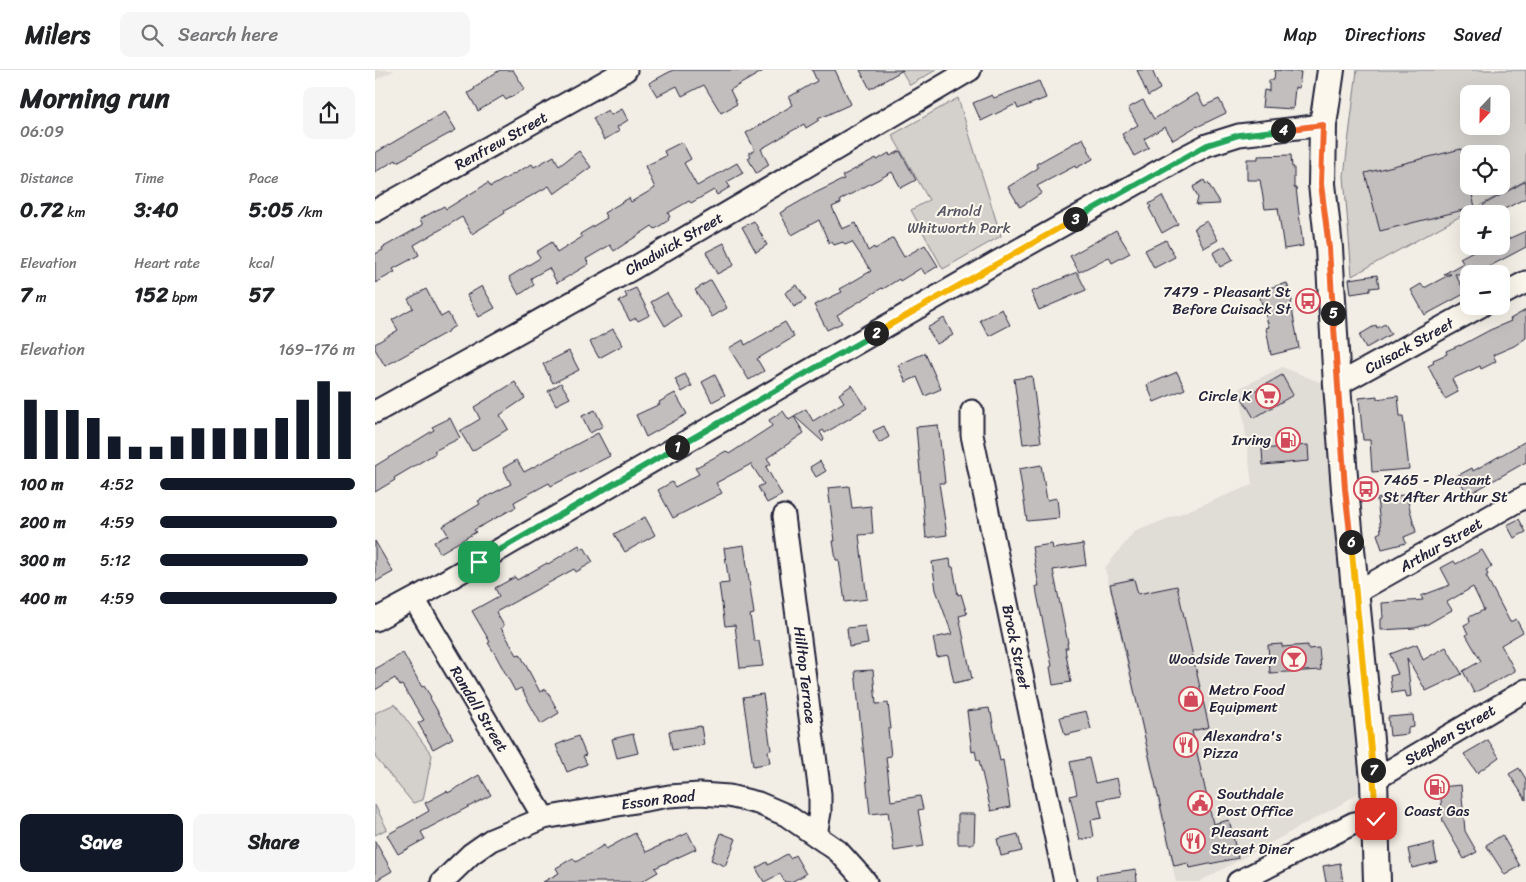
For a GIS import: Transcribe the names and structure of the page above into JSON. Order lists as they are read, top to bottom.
{
  "streets": {
    "street": [
      "Renfrew Street",
      "Chadwick Street",
      "Cuisack Street",
      "Arthur Street",
      "Brock Street",
      "Hilltop Terrace",
      "Randall Street",
      "Stephen Street",
      "Esson Road"
    ]
  },
  "crossings": [
    ["Hilltop Terrace", "Esson Road"],
    ["Randall Street", "Esson Road"]
  ],
  "parks": ["Arnold Whitworth Park"],
  "places": {
    "bus stop": ["7479 - Pleasant St Before Cuisack St", "7465 - Pleasant St After Arthur St"],
    "supermarket": ["Circle K"],
    "fuel station": ["Irving", "Coast Gas"],
    "bar": ["Woodside Tavern"],
    "shop": ["Metro Food Equipment"],
    "restaurant": ["Alexandra's Pizza", "Pleasant Street Diner"],
    "public building": ["Southdale Post Office"]
  },
  "north": "bottom",
  "page": {
    "header": "Milers",
    "search": "Search here",
    "nav": ["Map", "Directions", "Saved"],
    "heading": ["Morning run", "06:09"],
    "map_buttons": ["+", "−"],
    "pins": [
      "4",
      "3",
      "5",
      "2",
      "1",
      "6",
      "7"
    ],
    "stats": [
      ["Distance", "0.72 km"],
      ["Time", "3:40"],
      ["Pace", "5:05 /km"],
      ["Elevation", "7 m"],
      ["Heart rate", "152 bpm"],
      ["kcal", "57"]
    ],
    "chart": ["Elevation", "169–176 m"],
    "list": [
      {
        "name": "100 m",
        "note": "4:52"
      },
      {
        "name": "200 m",
        "note": "4:59"
      },
      {
        "name": "300 m",
        "note": "5:12"
      },
      {
        "name": "400 m",
        "note": "4:59"
      }
    ],
    "buttons": ["Save", "Share"]
  }
}
